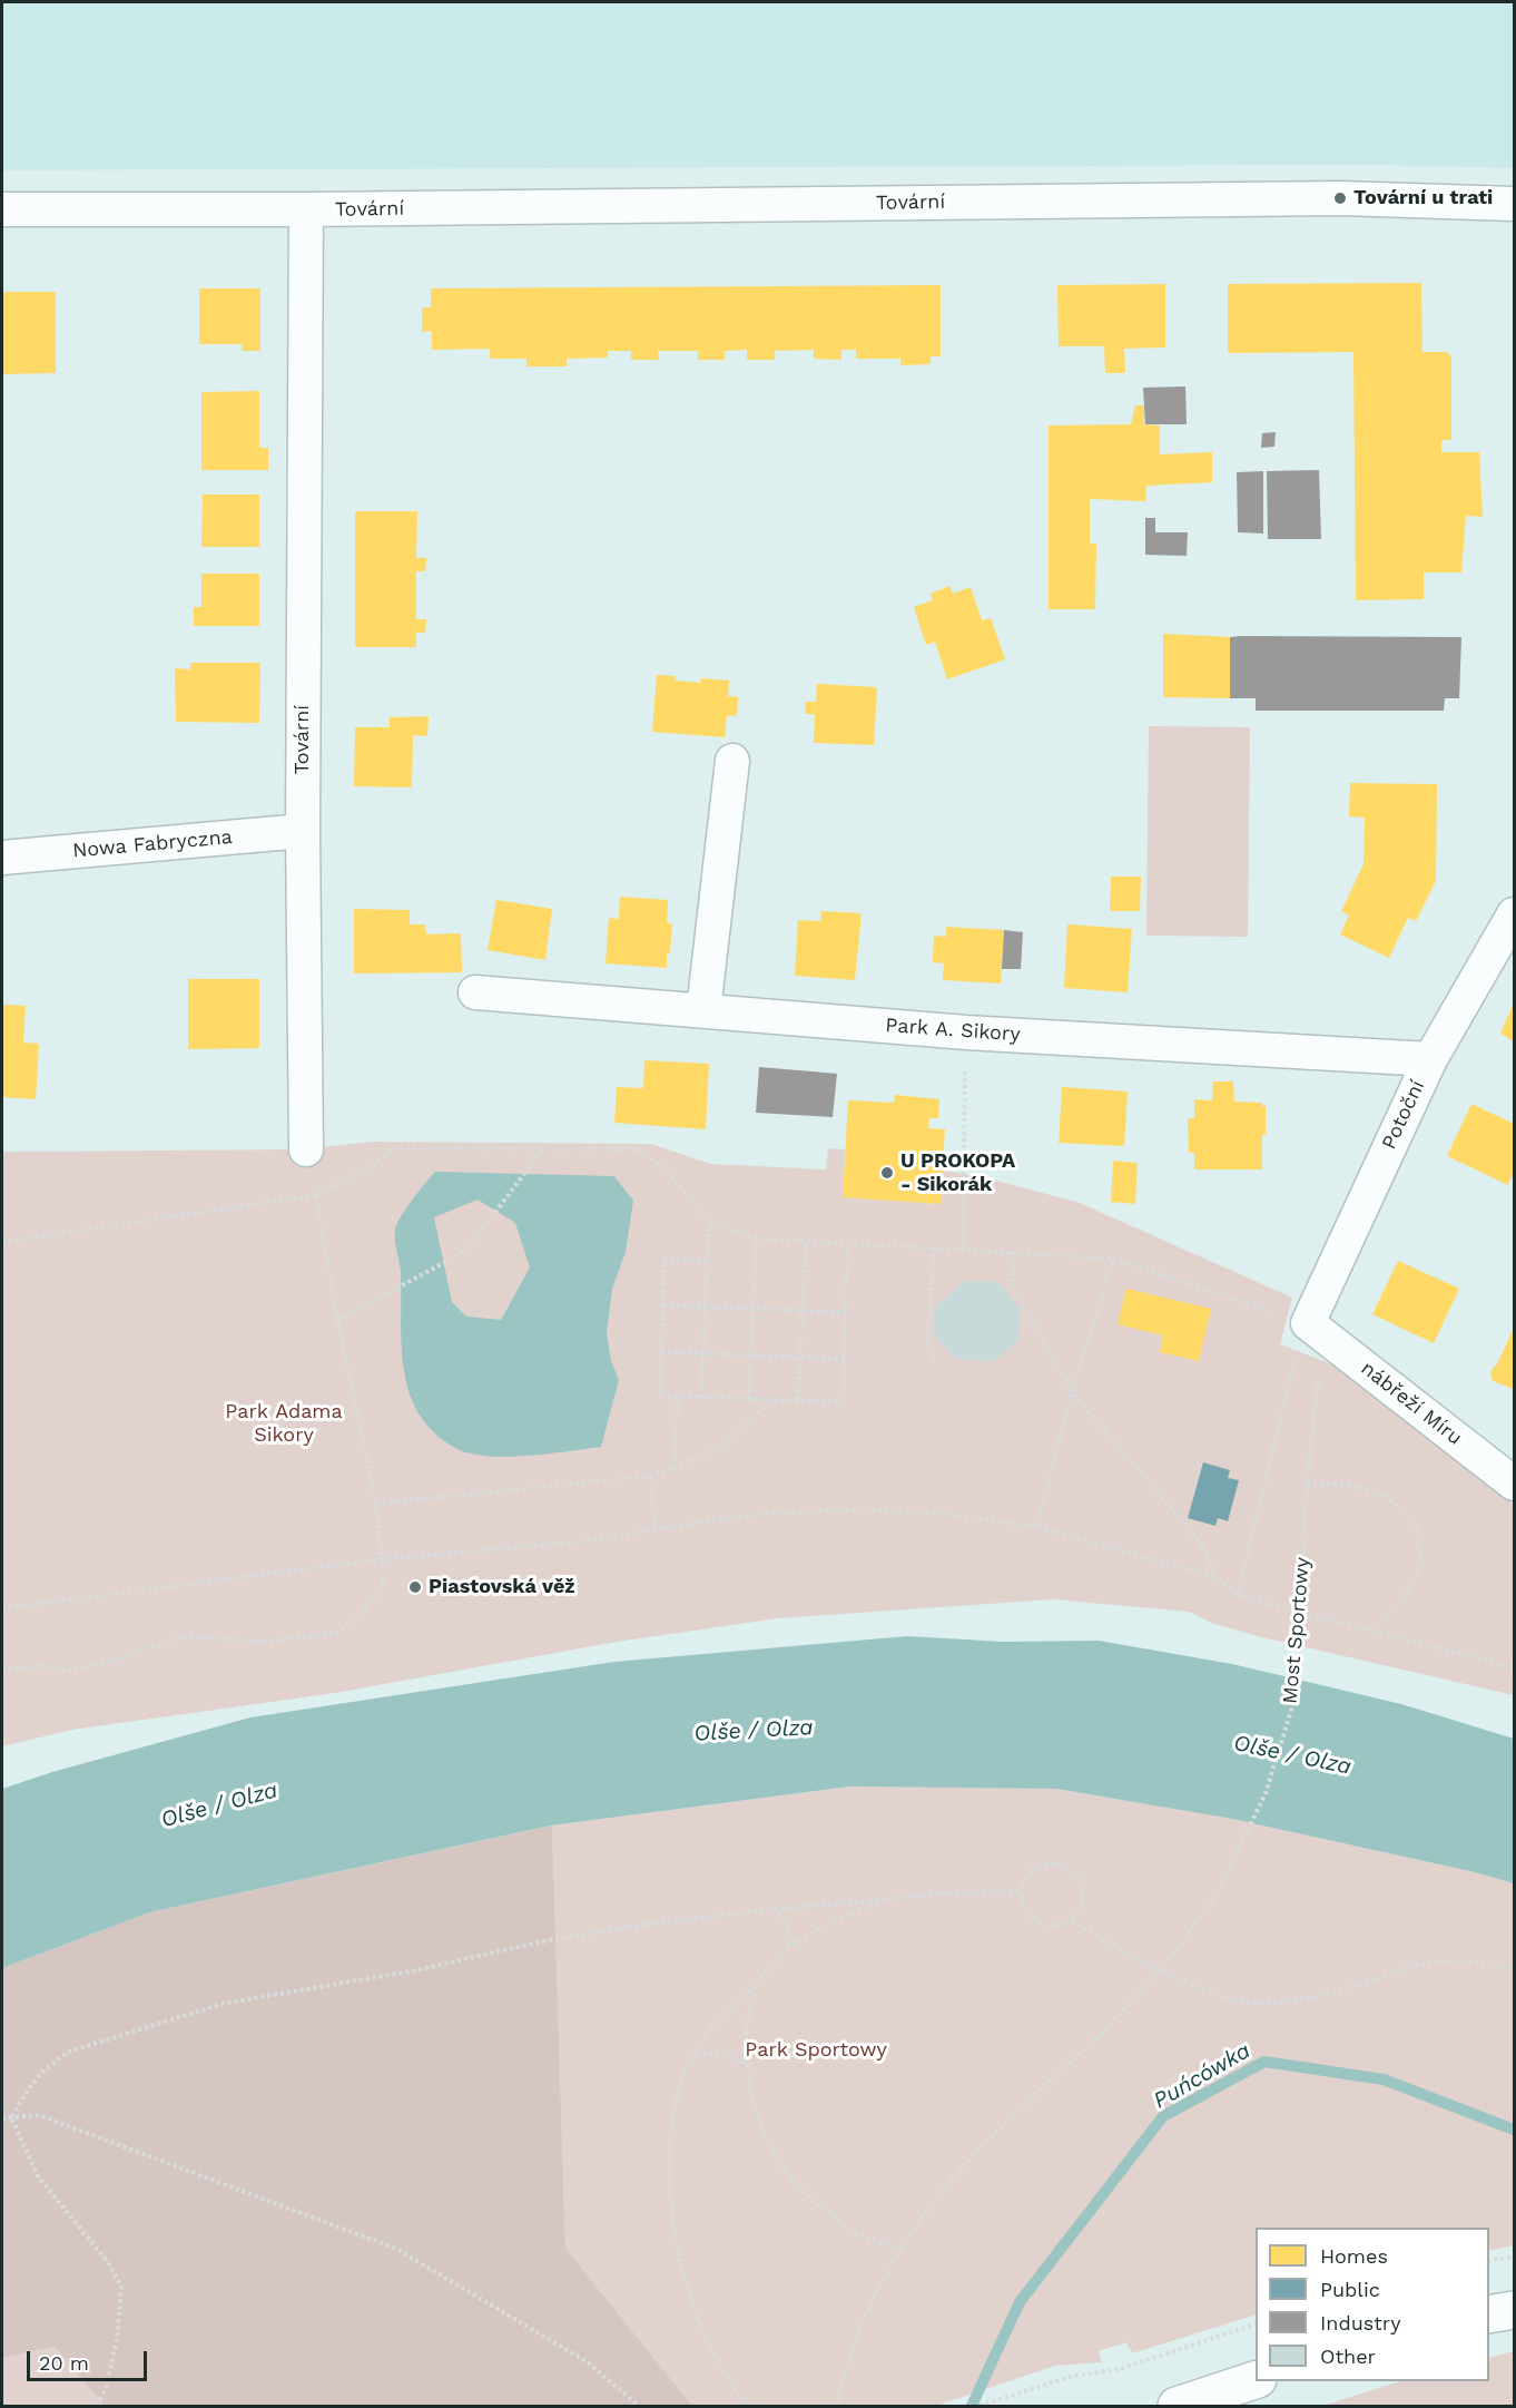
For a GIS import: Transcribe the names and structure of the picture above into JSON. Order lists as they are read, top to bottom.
{
  "streets": {
    "street": [
      "Tovární",
      "Nowa Fabryczna",
      "Park A. Sikory",
      "Potoční",
      "nábřeží Míru"
    ],
    "path": ["Most Sportowy"]
  },
  "crossings": [
    ["Tovární", "Nowa Fabryczna"],
    ["Park A. Sikory", "Potoční"],
    ["Potoční", "nábřeží Míru"],
    ["Potoční", "Most Sportowy"],
    ["nábřeží Míru", "Most Sportowy"]
  ],
  "water": ["Olše / Olza", "Puńcówka"],
  "parks": ["Park Adama Sikory", "Park Sportowy"],
  "places": ["Tovární u trati", "U PROKOPA - Sikorák", "Piastovská věž"],
  "legend": [
    "Homes",
    "Public",
    "Industry",
    "Other"
  ],
  "scale_bar": "20 m"
}
